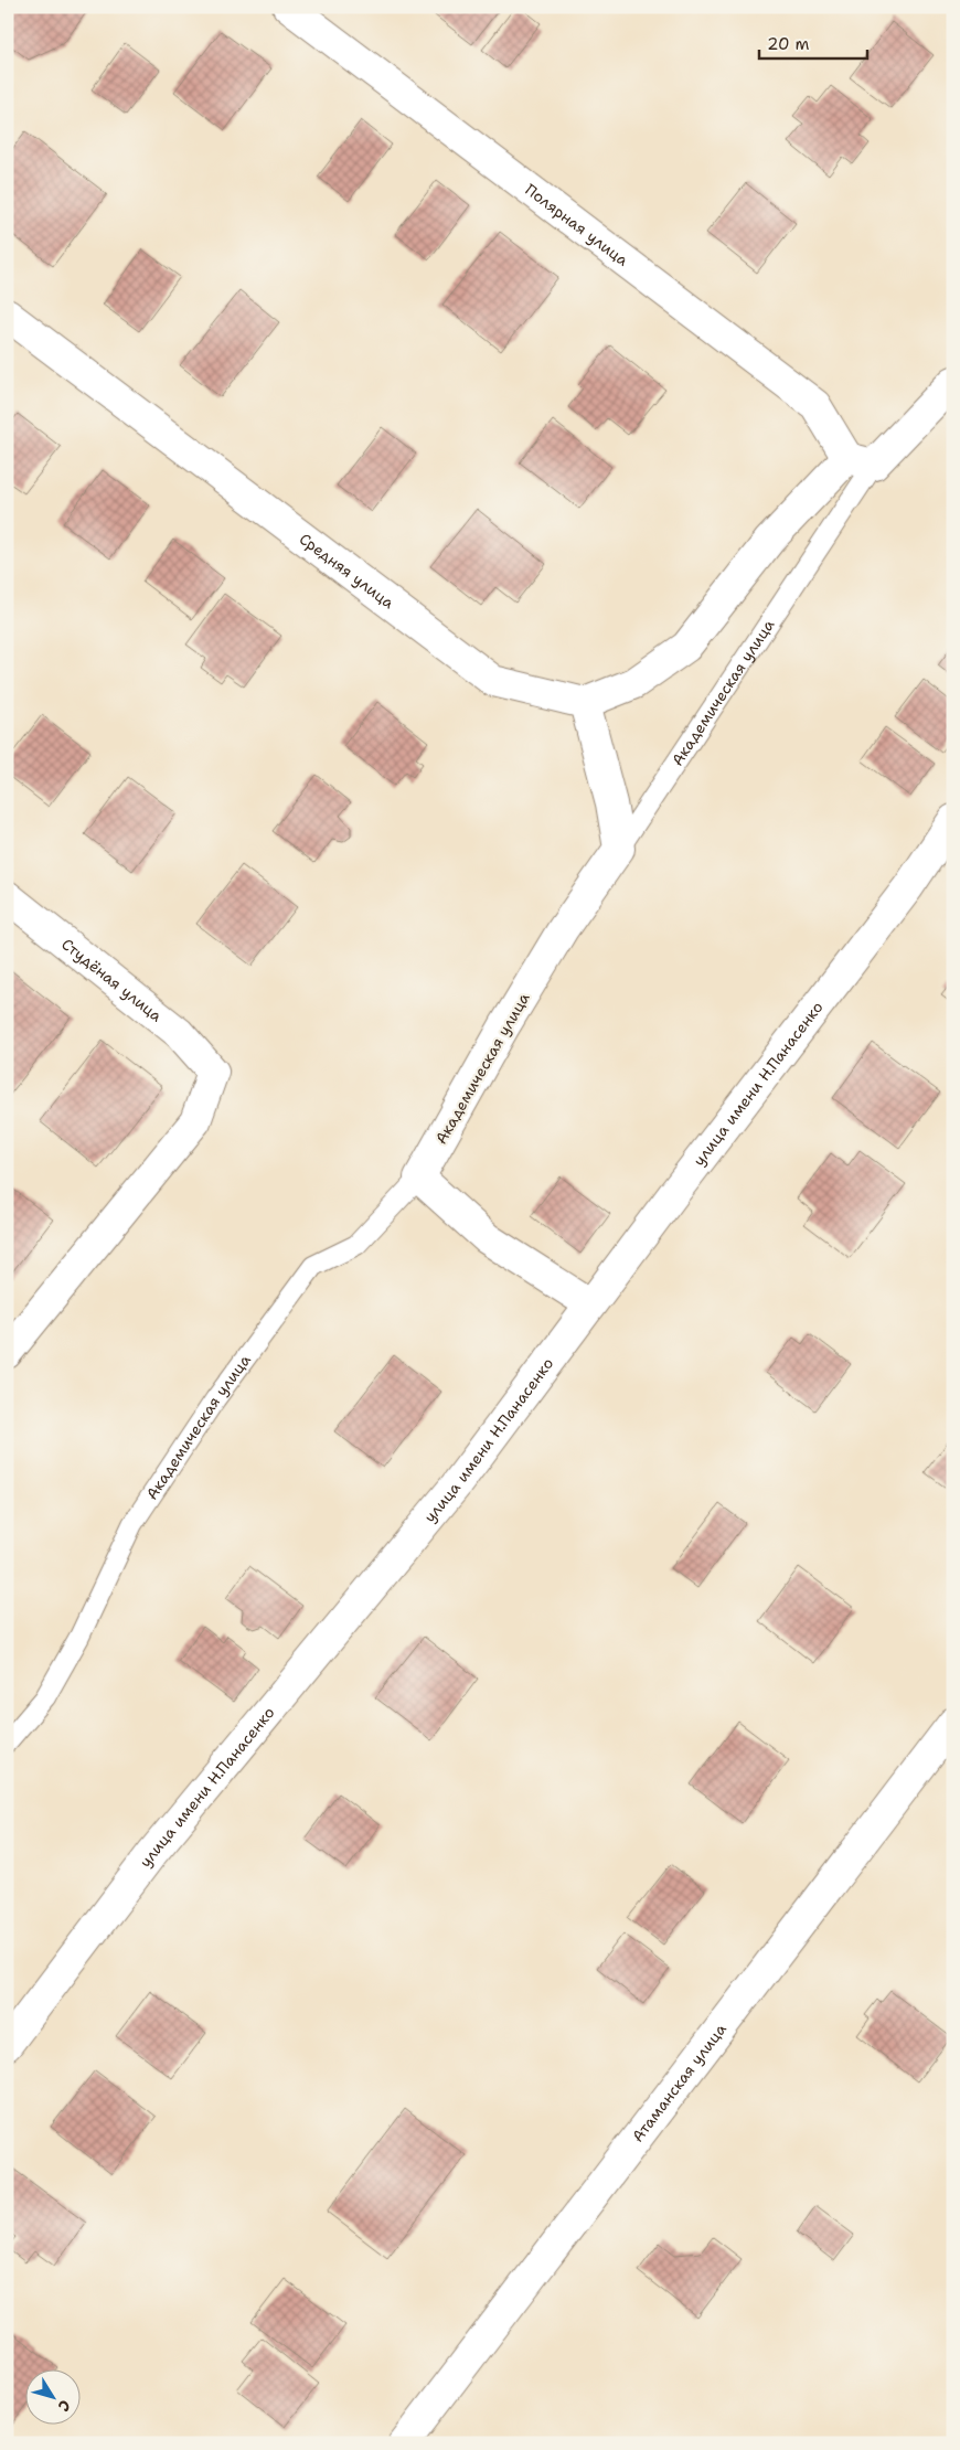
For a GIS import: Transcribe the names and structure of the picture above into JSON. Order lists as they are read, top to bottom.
{
  "streets": {
    "street": [
      "Полярная улица",
      "Средняя улица",
      "Академическая улица",
      "Студёная улица",
      "улица имени Н.Панасенко",
      "Атаманская улица"
    ]
  },
  "crossings": [
    ["Полярная улица", "Академическая улица"],
    ["Средняя улица", "Академическая улица"]
  ],
  "scale_bar": "20 m",
  "north": "bottom right"
}
